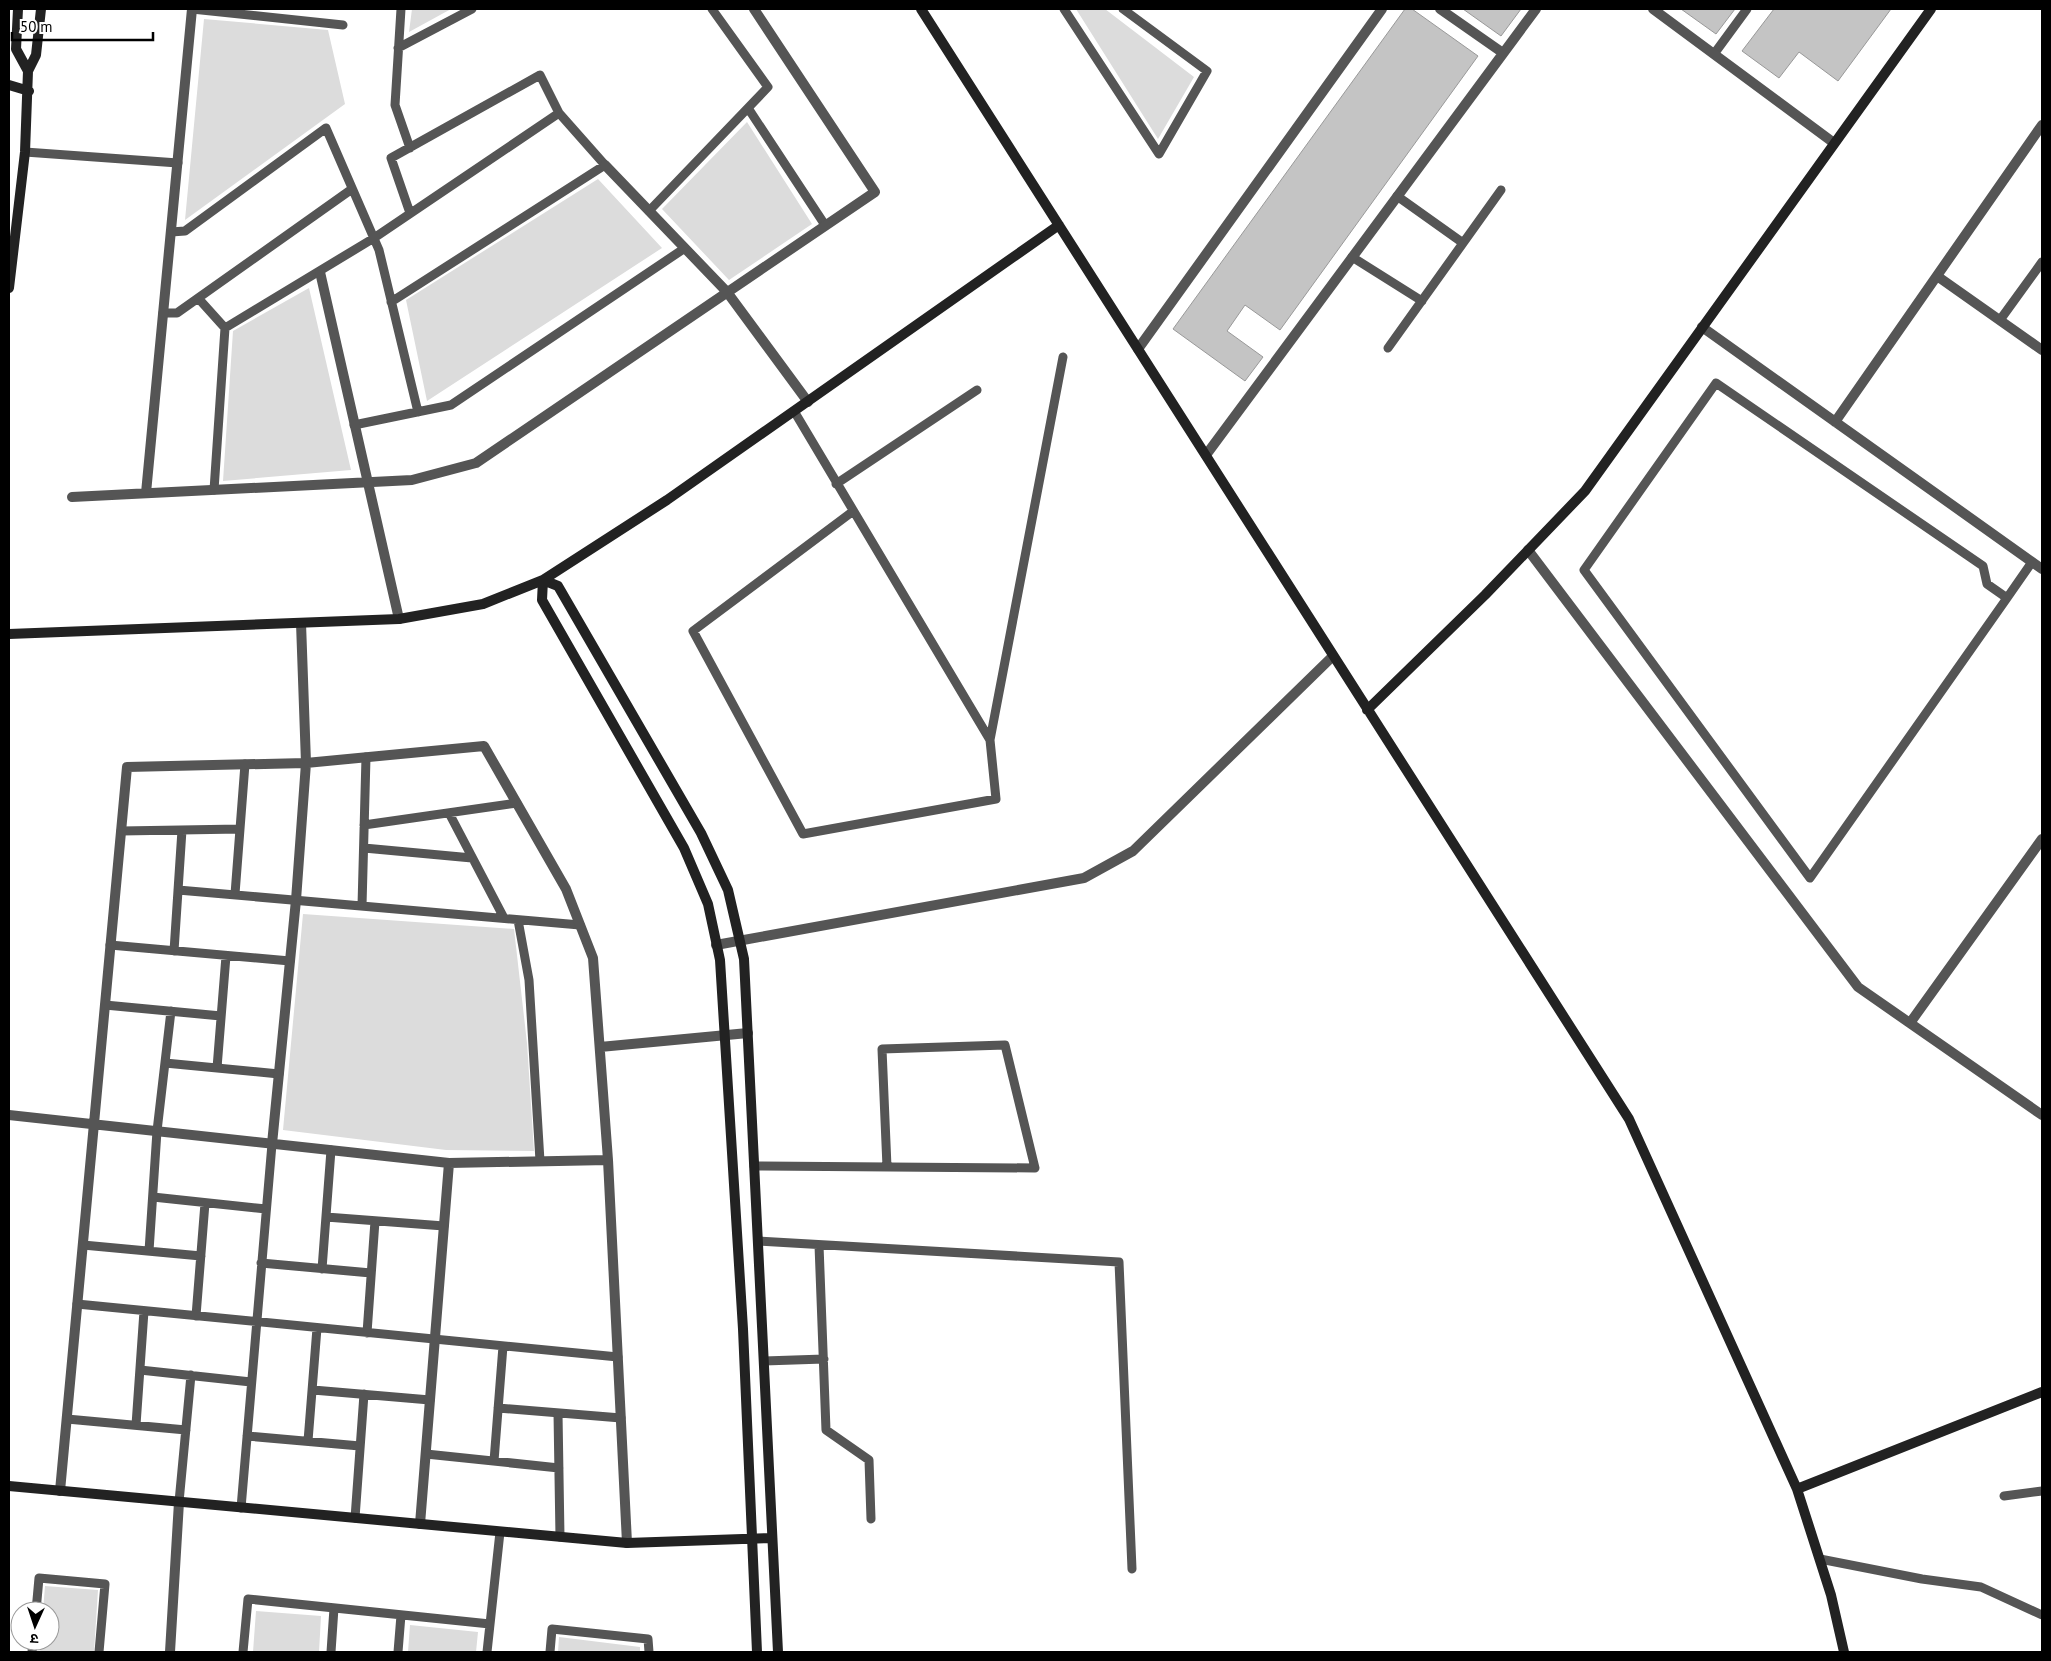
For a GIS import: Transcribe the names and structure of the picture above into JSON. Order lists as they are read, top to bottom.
{
  "scale_bar": "50 m",
  "north": "bottom"
}
